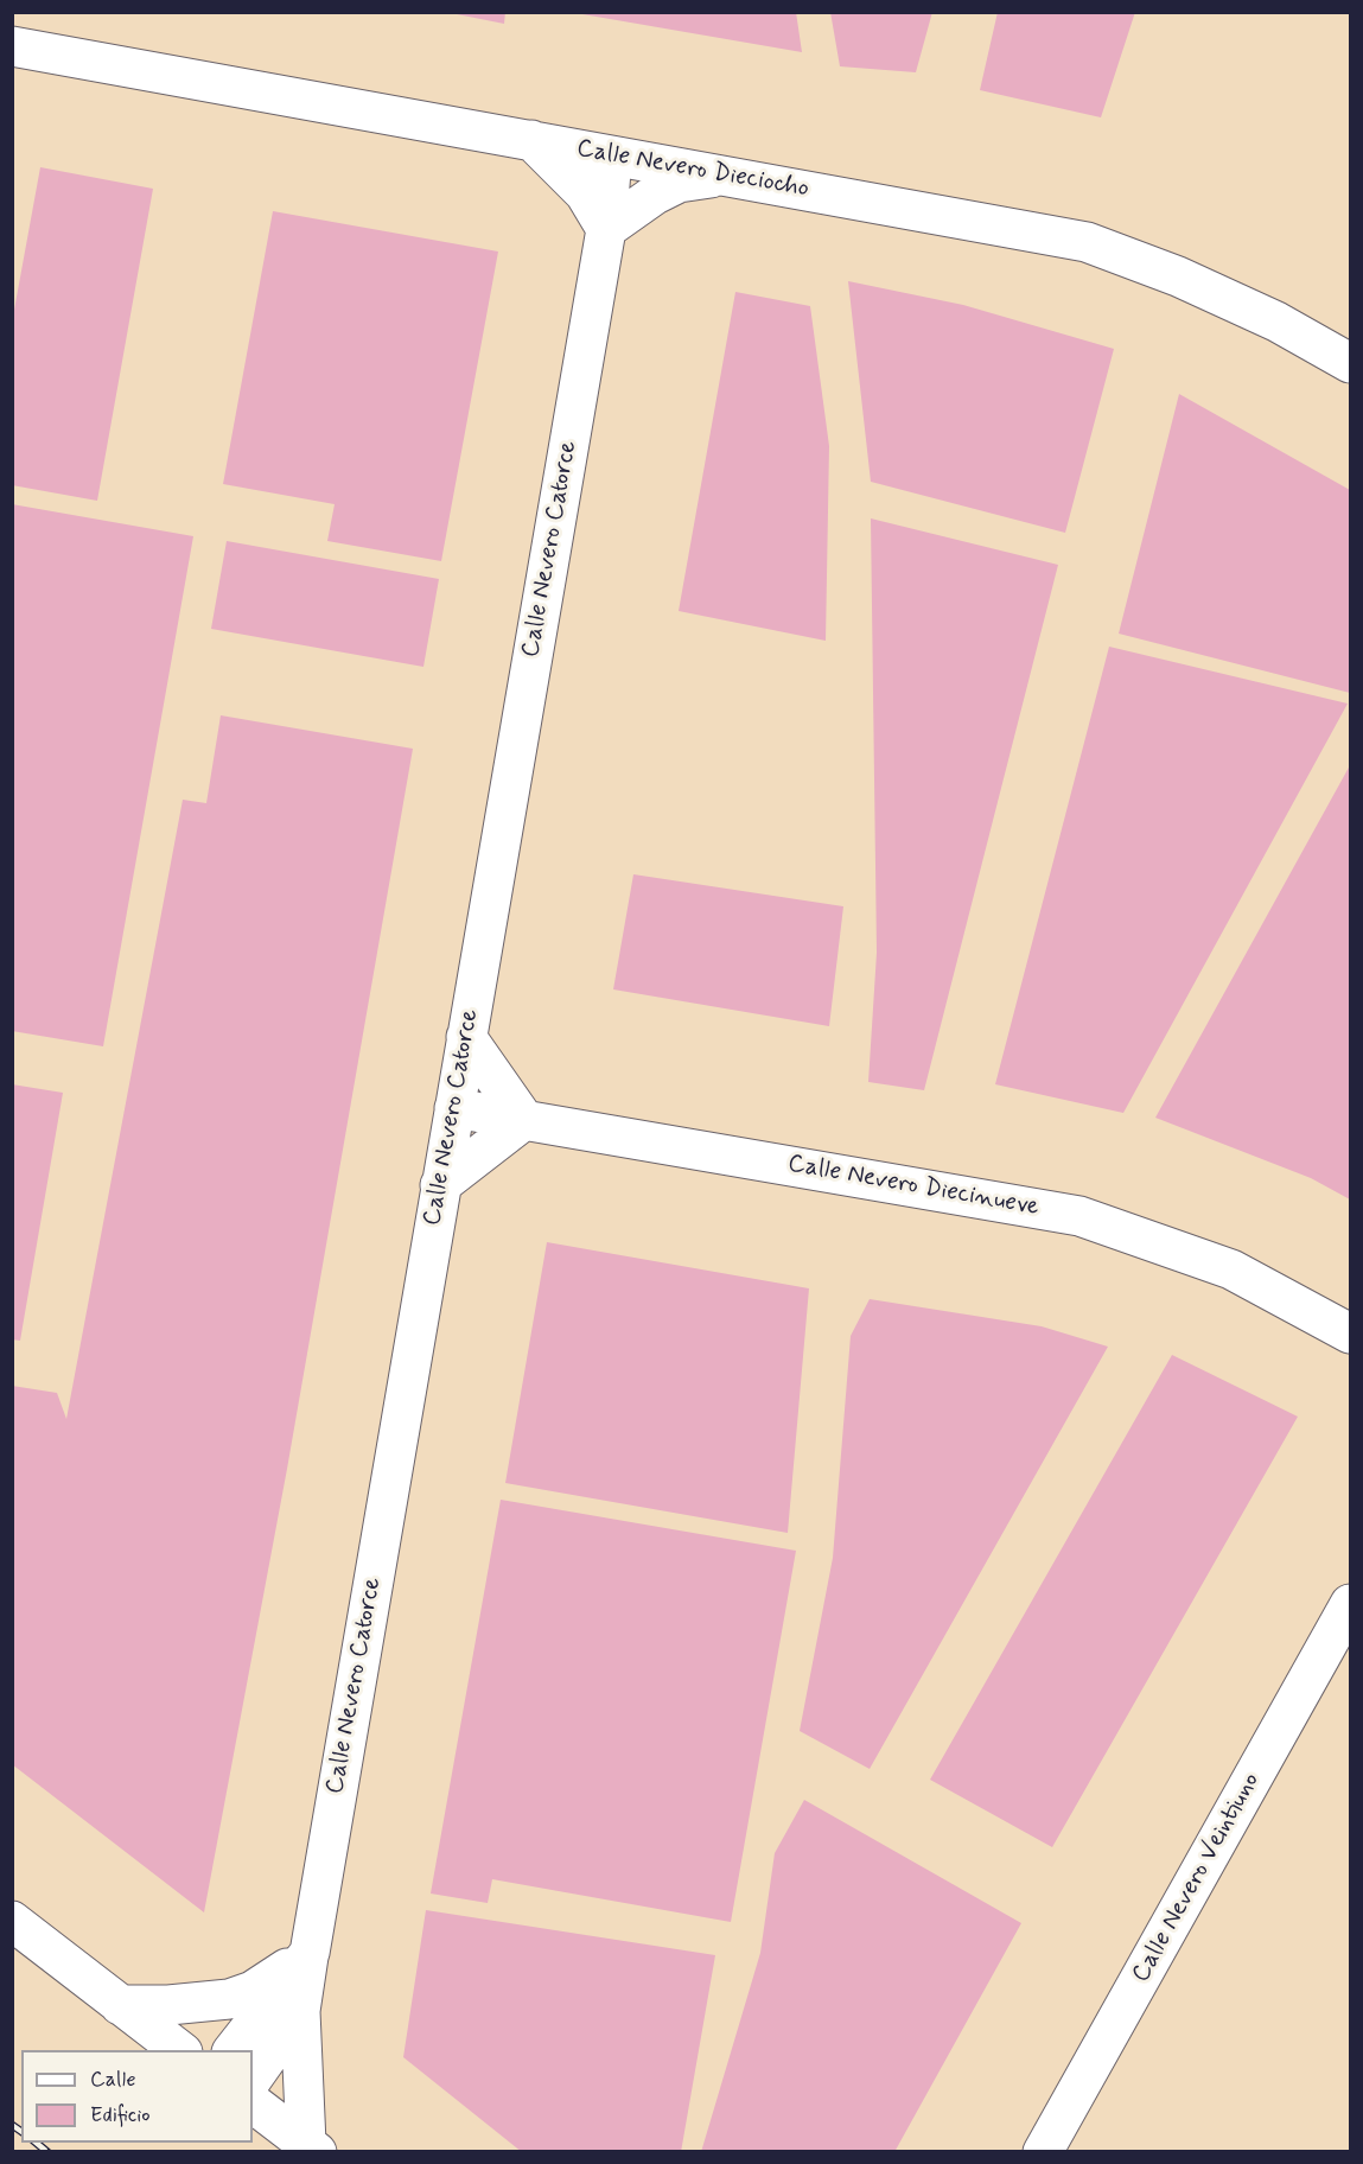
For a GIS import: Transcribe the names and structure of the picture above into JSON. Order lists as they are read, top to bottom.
{
  "streets": {
    "street": [
      "Calle Nevero Dieciocho",
      "Calle Nevero Catorce",
      "Calle Nevero Diecinueve",
      "Calle Nevero Veintiuno"
    ]
  },
  "crossings": [
    ["Calle Nevero Dieciocho", "Calle Nevero Catorce"],
    ["Calle Nevero Catorce", "Calle Nevero Diecinueve"]
  ],
  "legend": ["Calle", "Edificio"]
}
